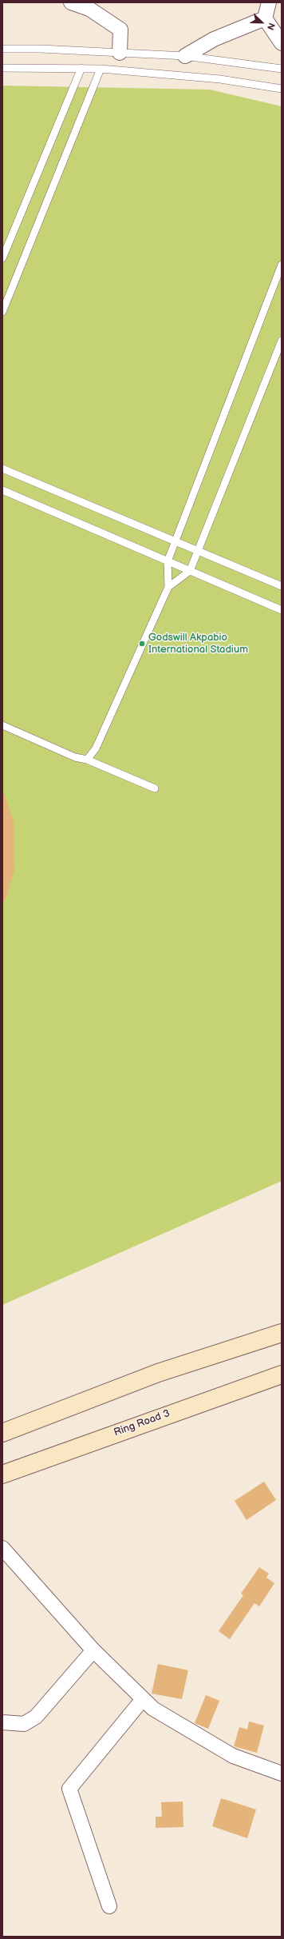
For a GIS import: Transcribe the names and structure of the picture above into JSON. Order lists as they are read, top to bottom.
{
  "streets": {
    "main road": ["Ring Road 3"]
  },
  "places": ["Godswill Akpabio International Stadium"],
  "north": "bottom right"
}
